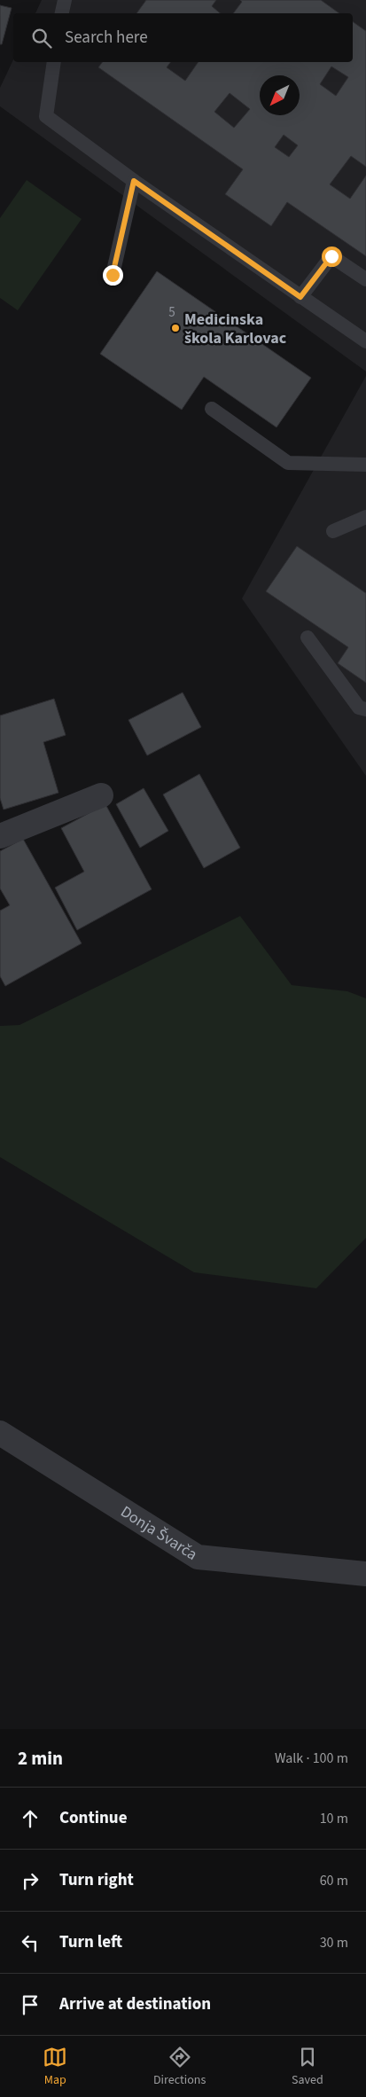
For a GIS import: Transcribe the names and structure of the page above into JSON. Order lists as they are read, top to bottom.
{
  "streets": {
    "street": ["Donja Švarča"]
  },
  "places": ["Medicinska škola Karlovac"],
  "house_numbers": ["5"],
  "north": "bottom left",
  "page": {
    "search": "Search here",
    "heading": ["2 min", "Walk · 100 m"],
    "list": [
      ["Continue", "10 m"],
      ["Turn right", "60 m"],
      ["Turn left", "30 m"],
      "Arrive at destination"
    ],
    "nav": ["Map", "Directions", "Saved"]
  }
}
